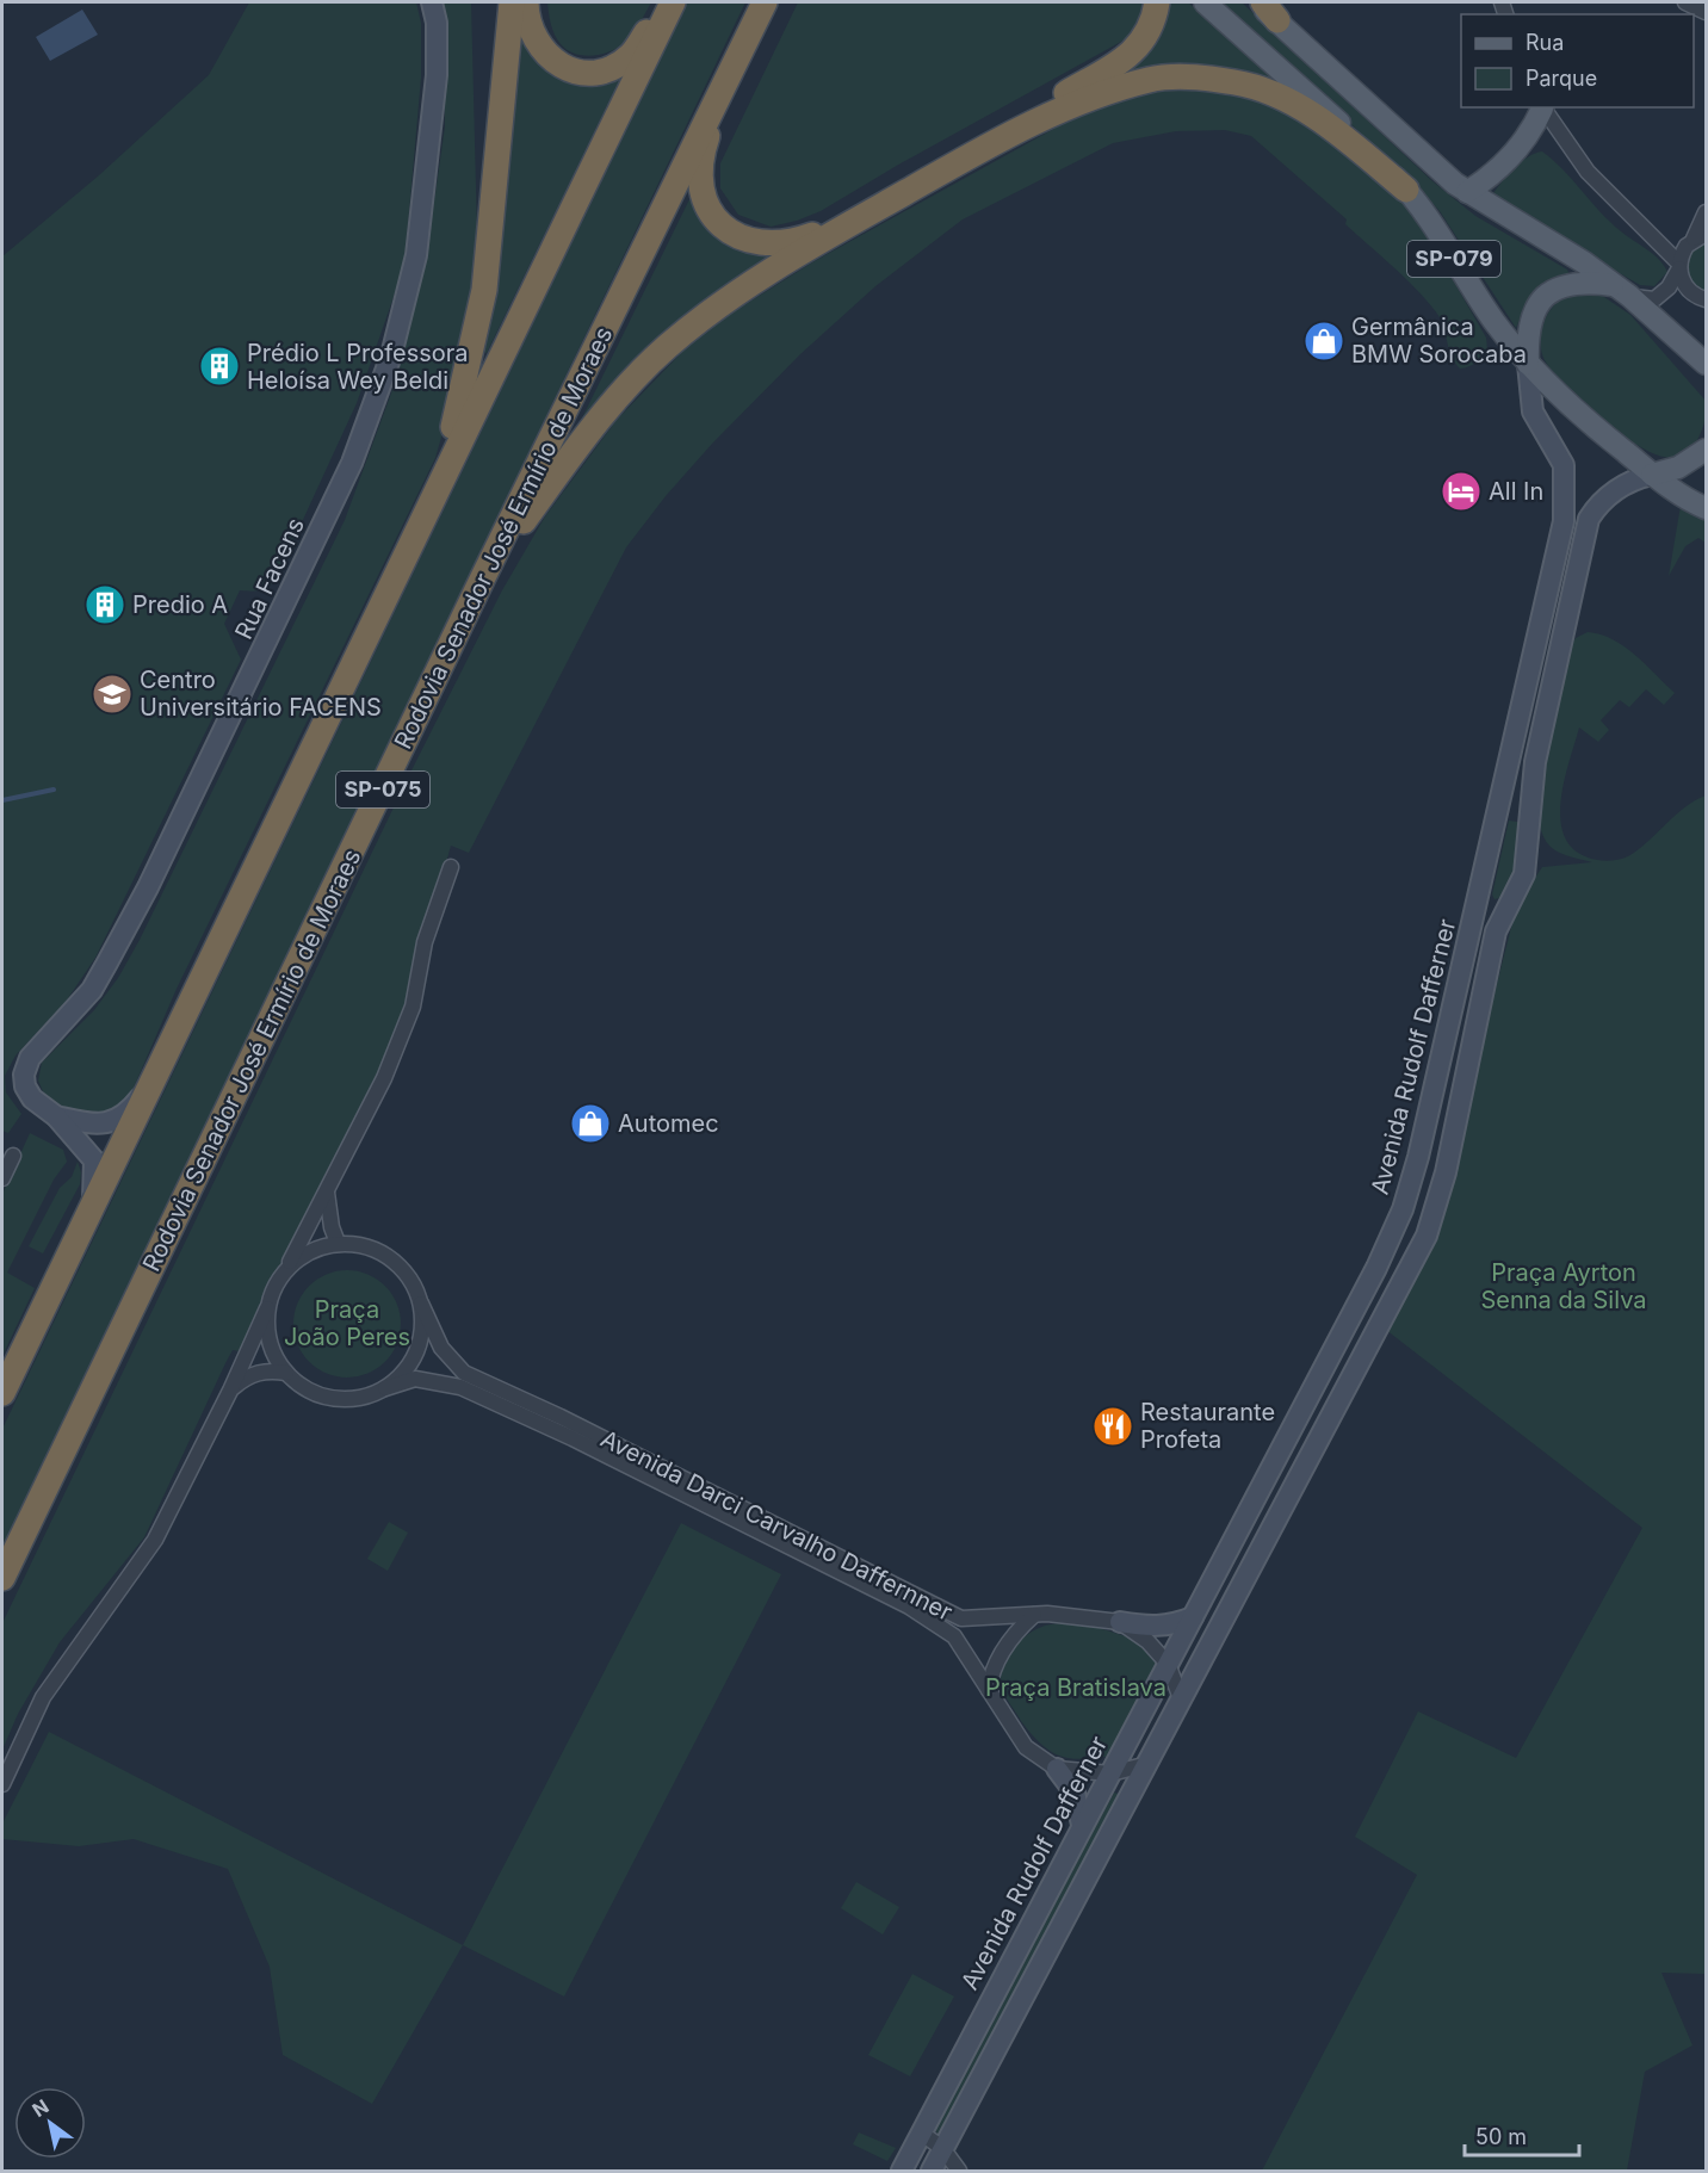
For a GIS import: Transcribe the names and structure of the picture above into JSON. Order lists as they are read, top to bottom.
{
  "streets": {
    "highway": ["Rodovia Senador José Ermírio de Moraes", "SP-075"],
    "main road": ["SP-079", "Rua Facens", "Avenida Rudolf Dafferner"],
    "street": ["Avenida Darci Carvalho Daffernner"]
  },
  "crossings": [
    ["SP-079", "Avenida Rudolf Dafferner"],
    ["Rua Facens", "SP-075"],
    ["Avenida Rudolf Dafferner", "Avenida Darci Carvalho Daffernner"]
  ],
  "parks": ["Praça Ayrton Senna da Silva", "Praça João Peres", "Praça Bratislava"],
  "places": {
    "shop": ["Germânica BMW Sorocaba", "Automec"],
    "building": ["Prédio L Professora Heloísa Wey Beldi", "Predio A"],
    "hotel": ["All In"],
    "school or university": ["Centro Universitário FACENS"],
    "restaurant": ["Restaurante Profeta"]
  },
  "legend": ["Rua", "Parque"],
  "scale_bar": "50 m",
  "north": "top left"
}
